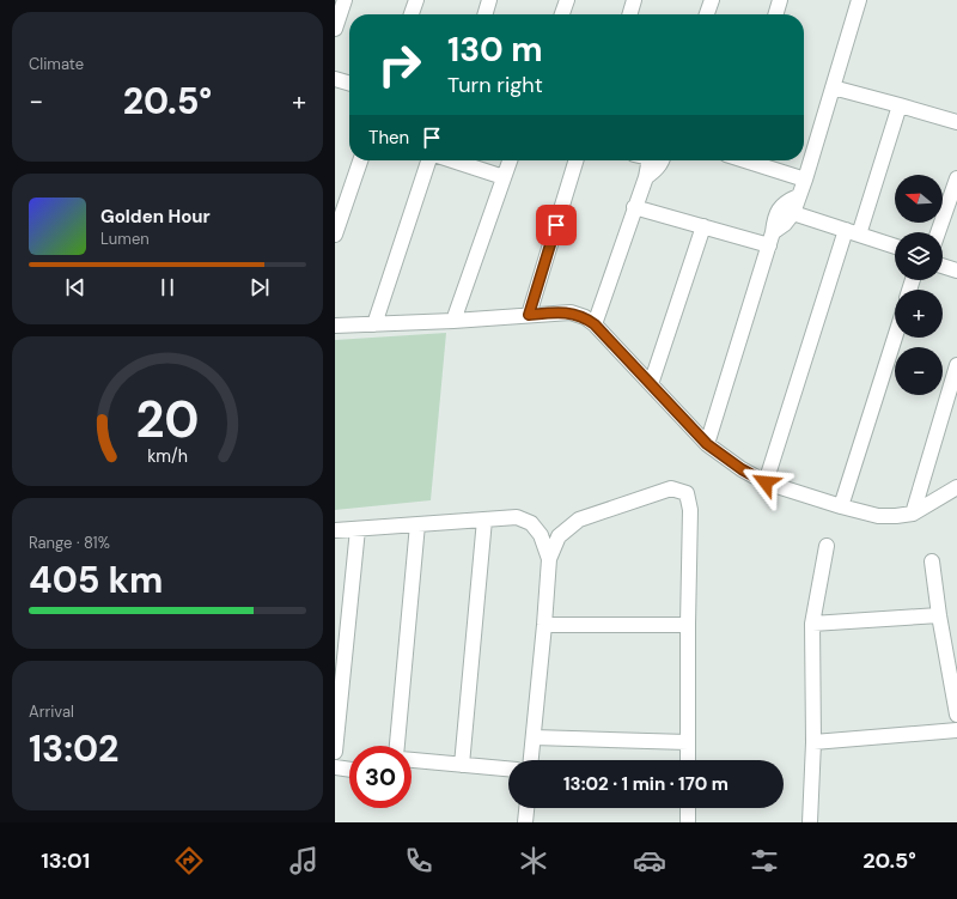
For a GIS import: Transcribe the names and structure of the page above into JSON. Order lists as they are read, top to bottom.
{
  "north": "left",
  "page": {
    "tile": [
      "Climate",
      ["Range · 81%", "405 km"],
      ["Arrival", "13:02"]
    ],
    "turn": ["130 m", "Turn right"],
    "heat": ["−", "20.5°", "+"],
    "then": "Then",
    "map_buttons": ["+", "−"],
    "song": ["Golden Hour", "Lumen"],
    "limit": "30",
    "trip": "13:02 · 1 min · 170 m",
    "tabs": ["13:01", "20.5°"],
    "gauge": ["20", "km/h"]
  }
}
